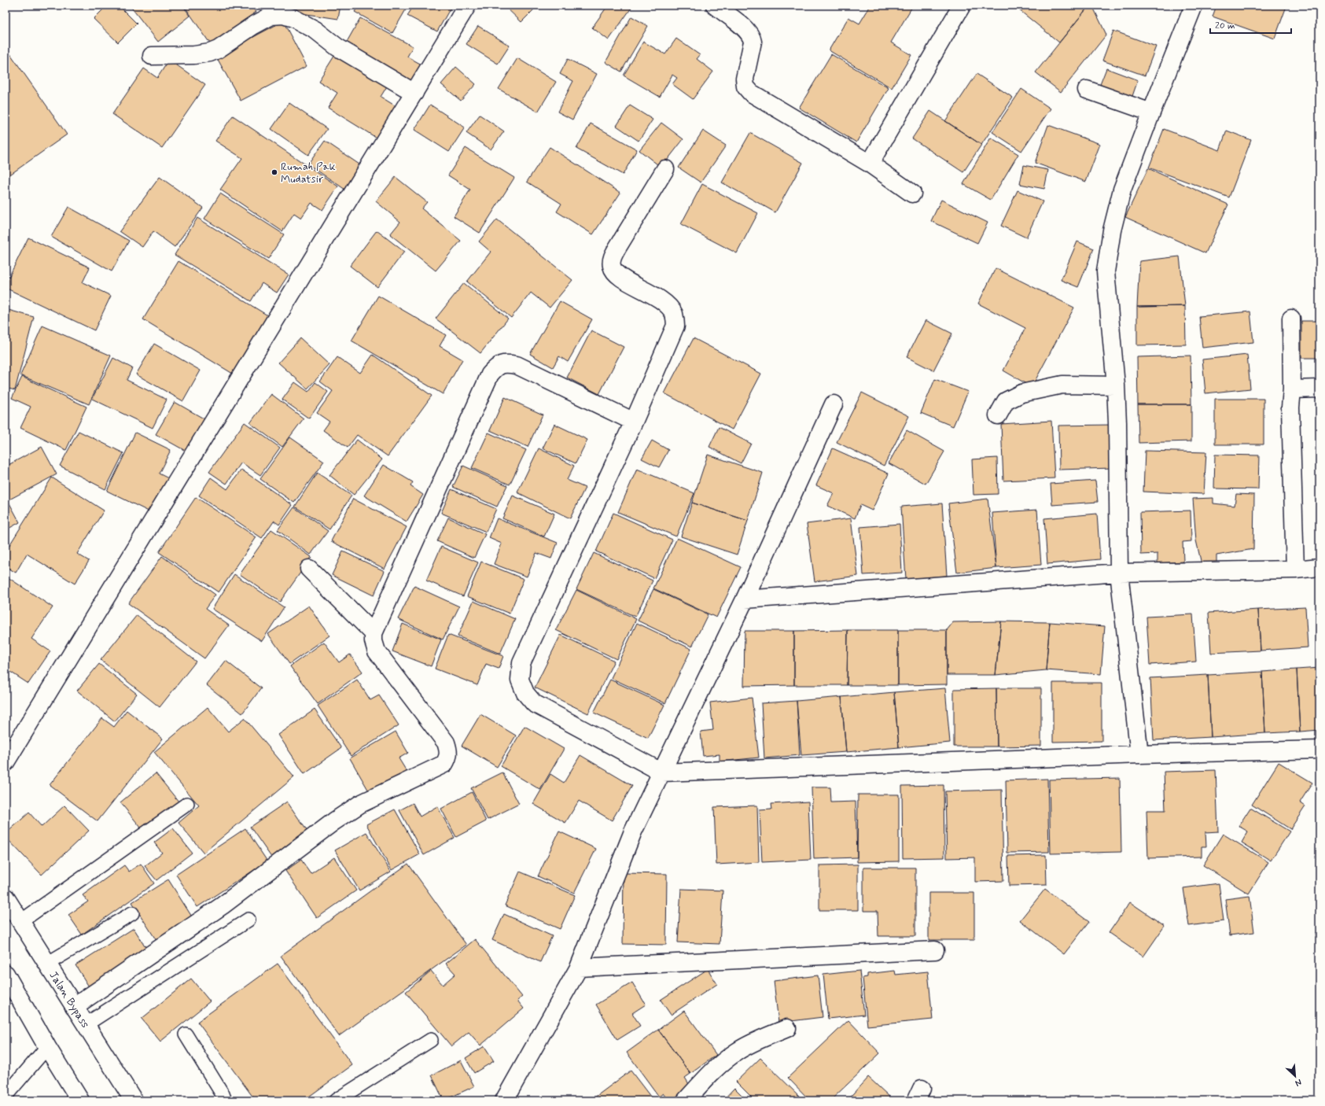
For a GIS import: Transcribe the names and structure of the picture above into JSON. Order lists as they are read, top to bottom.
{
  "streets": {
    "main road": ["Jalan Bypass"]
  },
  "places": ["Rumah Pak Mudatsir"],
  "scale_bar": "20 m",
  "north": "bottom right"
}
